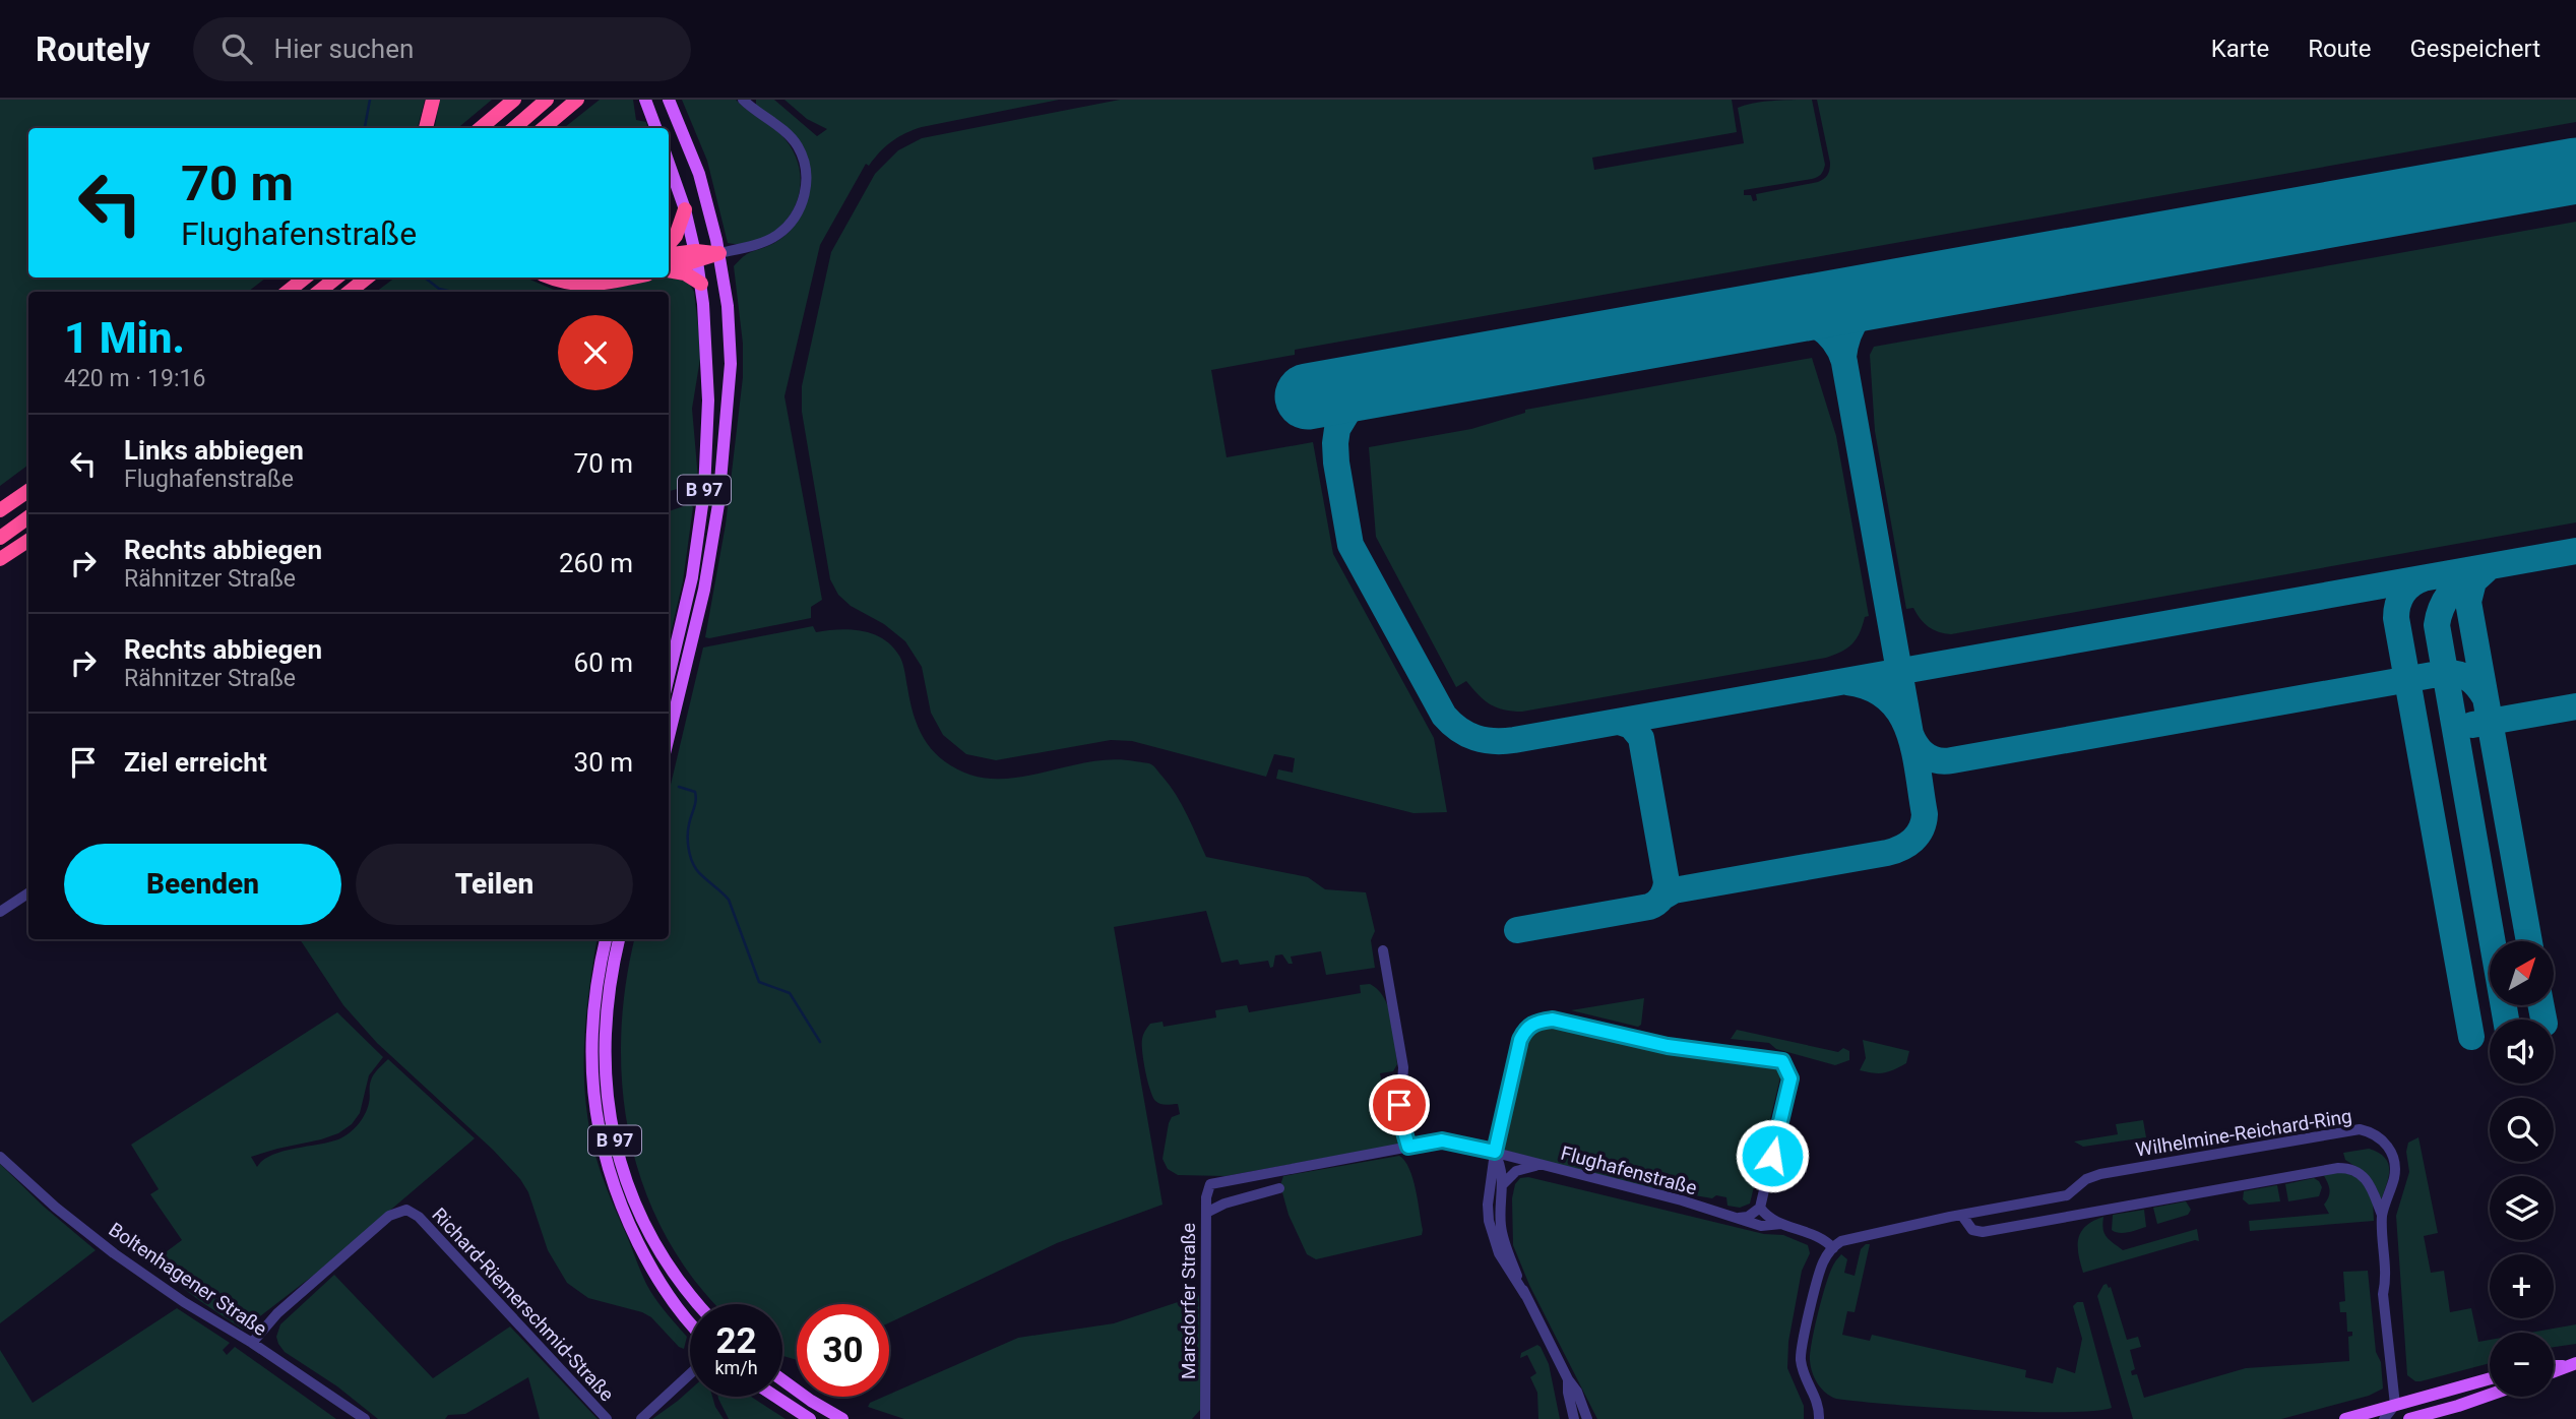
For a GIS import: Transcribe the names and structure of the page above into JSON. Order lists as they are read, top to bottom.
{
  "streets": {
    "main road": ["B 97"],
    "street": [
      "Wilhelmine-Reichard-Ring",
      "Flughafenstraße",
      "Boltenhagener Straße",
      "Marsdorfer Straße",
      "Richard-Riemerschmid-Straße"
    ]
  },
  "crossings": [
    ["Boltenhagener Straße", "Richard-Riemerschmid-Straße"]
  ],
  "north": "top right",
  "page": {
    "header": "Routely",
    "search": "Hier suchen",
    "nav": ["Karte", "Route", "Gespeichert"],
    "turn": ["70 m", "Flughafenstraße"],
    "heading": ["1 Min.", "420 m · 19:16"],
    "list": [
      {
        "name": "Links abbiegen",
        "note": "Flughafenstraße",
        "value": "70 m"
      },
      {
        "name": "Rechts abbiegen",
        "note": "Rähnitzer Straße",
        "value": "260 m"
      },
      {
        "name": "Rechts abbiegen",
        "note": "Rähnitzer Straße",
        "value": "60 m"
      },
      {
        "name": "Ziel erreicht",
        "value": "30 m"
      }
    ],
    "buttons": ["Beenden", "Teilen"],
    "map_buttons": ["+", "−"],
    "speed": "22 km/h",
    "limit": "30"
  }
}
